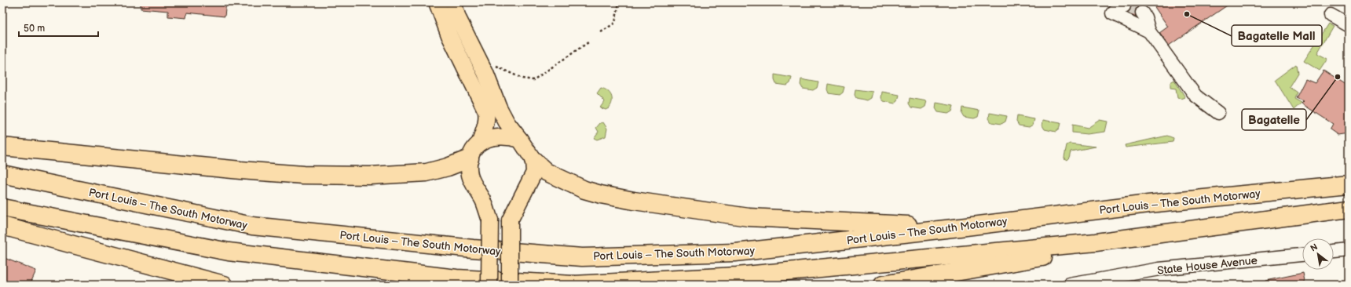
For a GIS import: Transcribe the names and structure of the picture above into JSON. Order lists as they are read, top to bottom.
{
  "streets": {
    "highway": ["Port Louis – The South Motorway"],
    "street": ["State House Avenue"]
  },
  "places": ["Bagatelle Mall", "Bagatelle"],
  "scale_bar": "50 m",
  "north": "top left"
}
